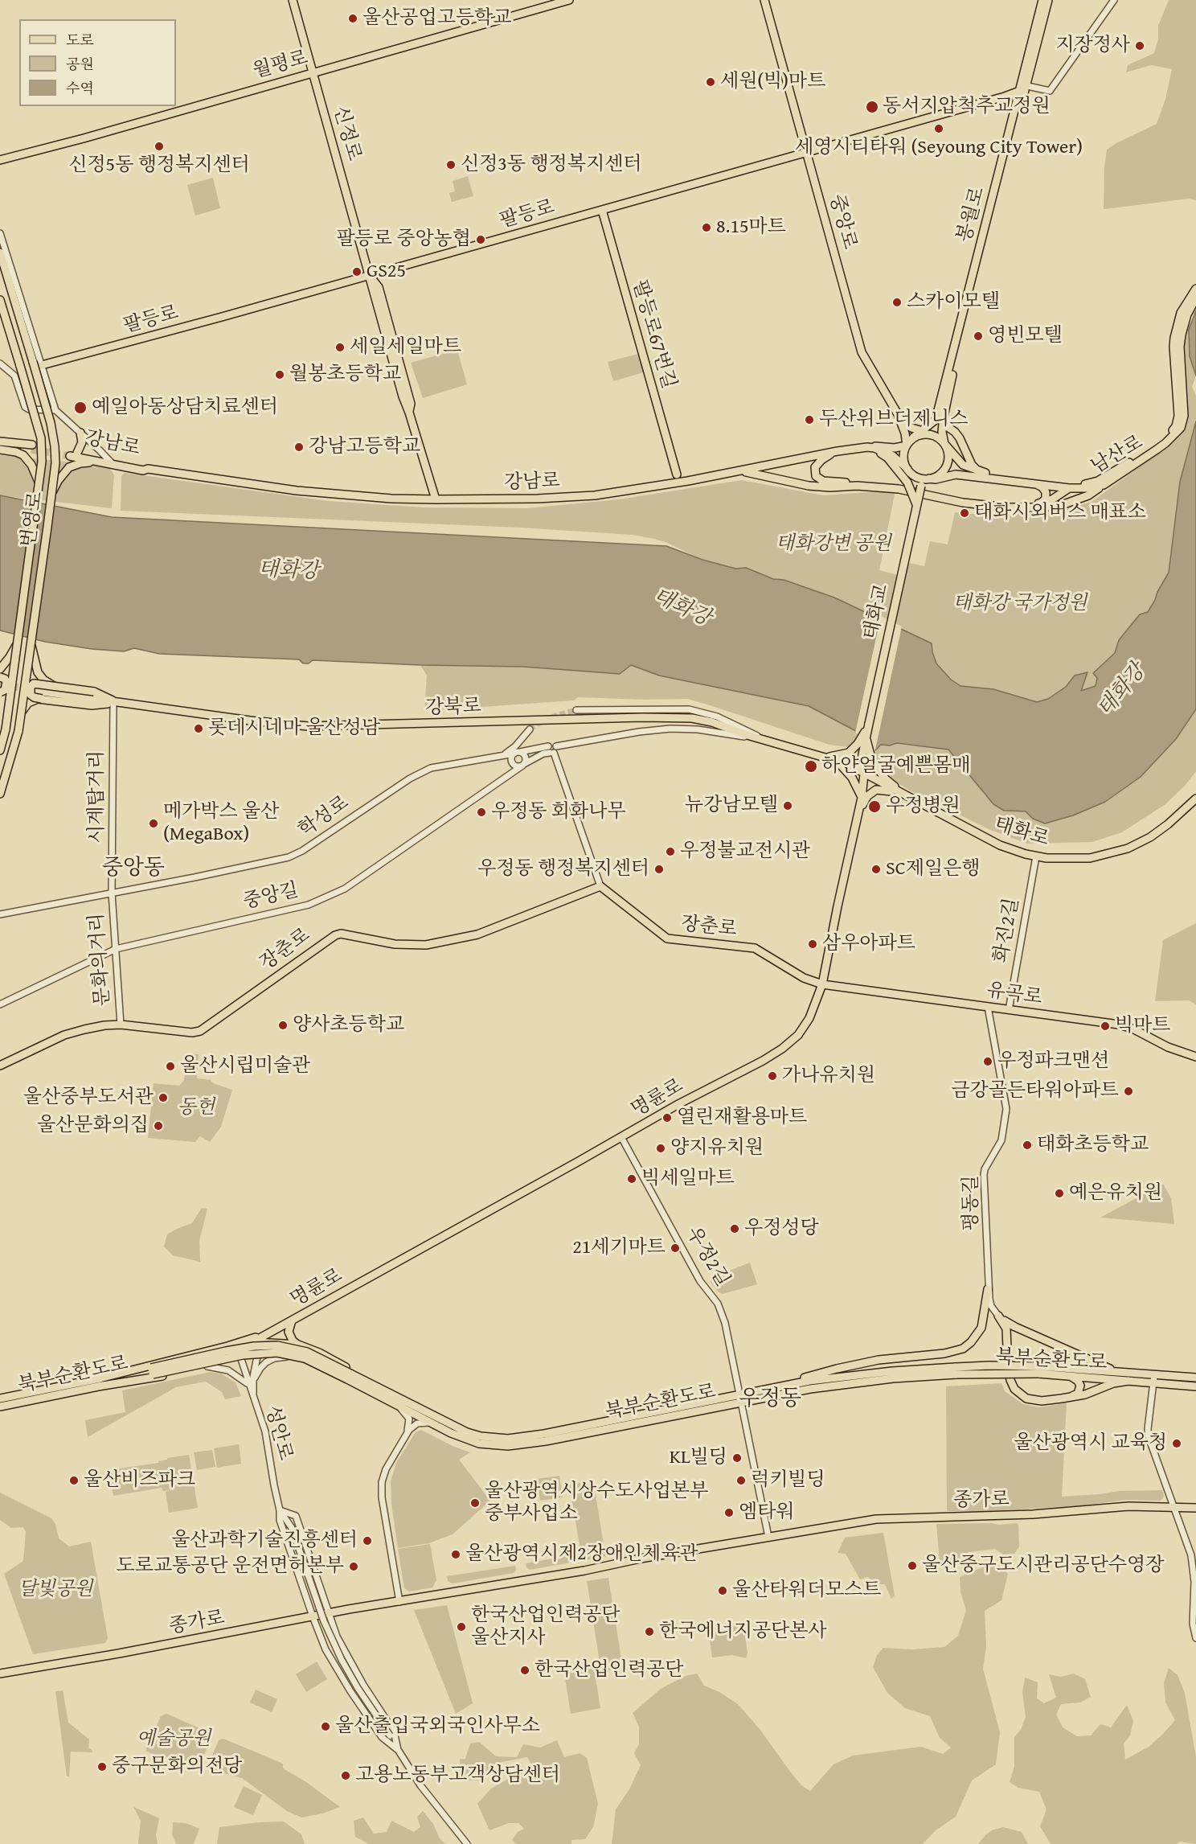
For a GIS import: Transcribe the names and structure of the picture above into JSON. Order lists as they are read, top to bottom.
{
  "streets": {
    "main road": [
      "월평로",
      "신정로",
      "팔등로",
      "봉월로",
      "중앙로",
      "팔등로67번길",
      "강남로",
      "남산로",
      "번영로",
      "태화교",
      "강북로",
      "태화로",
      "장춘로",
      "유곡로",
      "명륜로",
      "북부순환도로",
      "종가로"
    ],
    "street": [
      "시계탑거리",
      "학성로",
      "중앙길",
      "화진2길",
      "문화의거리",
      "평동길",
      "우정2길",
      "성안로"
    ]
  },
  "crossings": [
    ["월평로", "신정로"],
    ["신정로", "팔등로"],
    ["신정로", "강남로"],
    ["팔등로", "봉월로"],
    ["팔등로", "중앙로"],
    ["팔등로", "팔등로67번길"],
    ["봉월로", "중앙로"],
    ["봉월로", "강남로"],
    ["봉월로", "남산로"],
    ["봉월로", "태화교"],
    ["중앙로", "강남로"],
    ["중앙로", "남산로"],
    ["중앙로", "태화교"],
    ["강남로", "남산로"],
    ["강남로", "태화교"],
    ["남산로", "태화교"],
    ["태화교", "명륜로"],
    ["강북로", "시계탑거리"],
    ["강북로", "태화로"],
    ["강북로", "명륜로"],
    ["시계탑거리", "학성로"],
    ["시계탑거리", "문화의거리"],
    ["학성로", "중앙길"],
    ["학성로", "문화의거리"],
    ["태화로", "화진2길"],
    ["태화로", "명륜로"],
    ["중앙길", "문화의거리"],
    ["장춘로", "문화의거리"],
    ["장춘로", "유곡로"],
    ["장춘로", "명륜로"],
    ["화진2길", "유곡로"],
    ["유곡로", "명륜로"],
    ["유곡로", "평동길"],
    ["명륜로", "우정2길"],
    ["우정2길", "북부순환도로"]
  ],
  "districts": ["중앙동", "우정동"],
  "water": ["태화강"],
  "parks": [
    "태화강변 공원",
    "태화강 국가정원",
    "동헌",
    "달빛공원",
    "예술공원"
  ],
  "places": [
    "울산공업고등학교",
    "지장정사",
    "세원(빅)마트",
    "동서지압척추교정원",
    "세영시티타워 (Seyoung City Tower)",
    "신정5동 행정복지센터",
    "신정3동 행정복지센터",
    "8.15마트",
    "팔등로 중앙농협",
    "GS25",
    "스카이모텔",
    "영빈모텔",
    "세일세일마트",
    "월봉초등학교",
    "예일아동상담치료센터",
    "두산위브더제니스",
    "강남고등학교",
    "태화시외버스 매표소",
    "롯데시네마 울산성남",
    "하얀얼굴예쁜몸매",
    "뉴강남모텔",
    "우정병원",
    "우정동 회화나무",
    "메가박스 울산 (MegaBox)",
    "우정불교전시관",
    "우정동 행정복지센터",
    "SC제일은행",
    "삼우아파트",
    "양사초등학교",
    "빅마트",
    "우정파크맨션",
    "울산시립미술관",
    "가나유치원",
    "금강골든타워아파트",
    "울산중부도서관",
    "열린재활용마트",
    "울산문화의집",
    "태화초등학교",
    "양지유치원",
    "빅세일마트",
    "예은유치원",
    "우정성당",
    "21세기마트",
    "울산광역시 교육청",
    "KL빌딩",
    "울산비즈파크",
    "럭키빌딩",
    "울산광역시상수도사업본부 중부사업소",
    "엠타워",
    "울산과학기술진흥센터",
    "울산광역시제2장애인체육관",
    "울산중구도시관리공단수영장",
    "도로교통공단 운전면허본부",
    "울산타워더모스트",
    "한국산업인력공단 울산지사",
    "한국에너지공단본사",
    "한국산업인력공단",
    "울산출입국외국인사무소",
    "중구문화의전당",
    "고용노동부고객상담센터"
  ],
  "legend": ["도로", "공원", "수역"]
}
